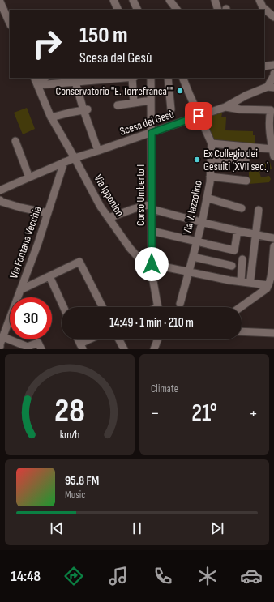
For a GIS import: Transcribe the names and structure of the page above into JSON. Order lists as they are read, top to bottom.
{
  "streets": {
    "street": [
      "Scesa del Gesù",
      "Via Ipponion",
      "Corso Umberto I",
      "Via V. Iazzolino",
      "Via Fontana Vecchia"
    ]
  },
  "crossings": [
    ["Scesa del Gesù", "Via Ipponion"],
    ["Scesa del Gesù", "Corso Umberto I"],
    ["Scesa del Gesù", "Via V. Iazzolino"],
    ["Scesa del Gesù", "Via Fontana Vecchia"],
    ["Via Ipponion", "Corso Umberto I"]
  ],
  "places": ["Conservatorio \"E. Torrefranca\"\"", "Ex Collegio dei Gesuiti (XVII sec.)"],
  "page": {
    "turn": ["150 m", "Scesa del Gesù"],
    "limit": "30",
    "trip": "14:49 · 1 min · 210 m",
    "tile": "Climate",
    "heat": ["−", "21°", "+"],
    "song": ["95.8 FM", "Music"],
    "tabs": "14:48",
    "gauge": ["28", "km/h"]
  }
}
